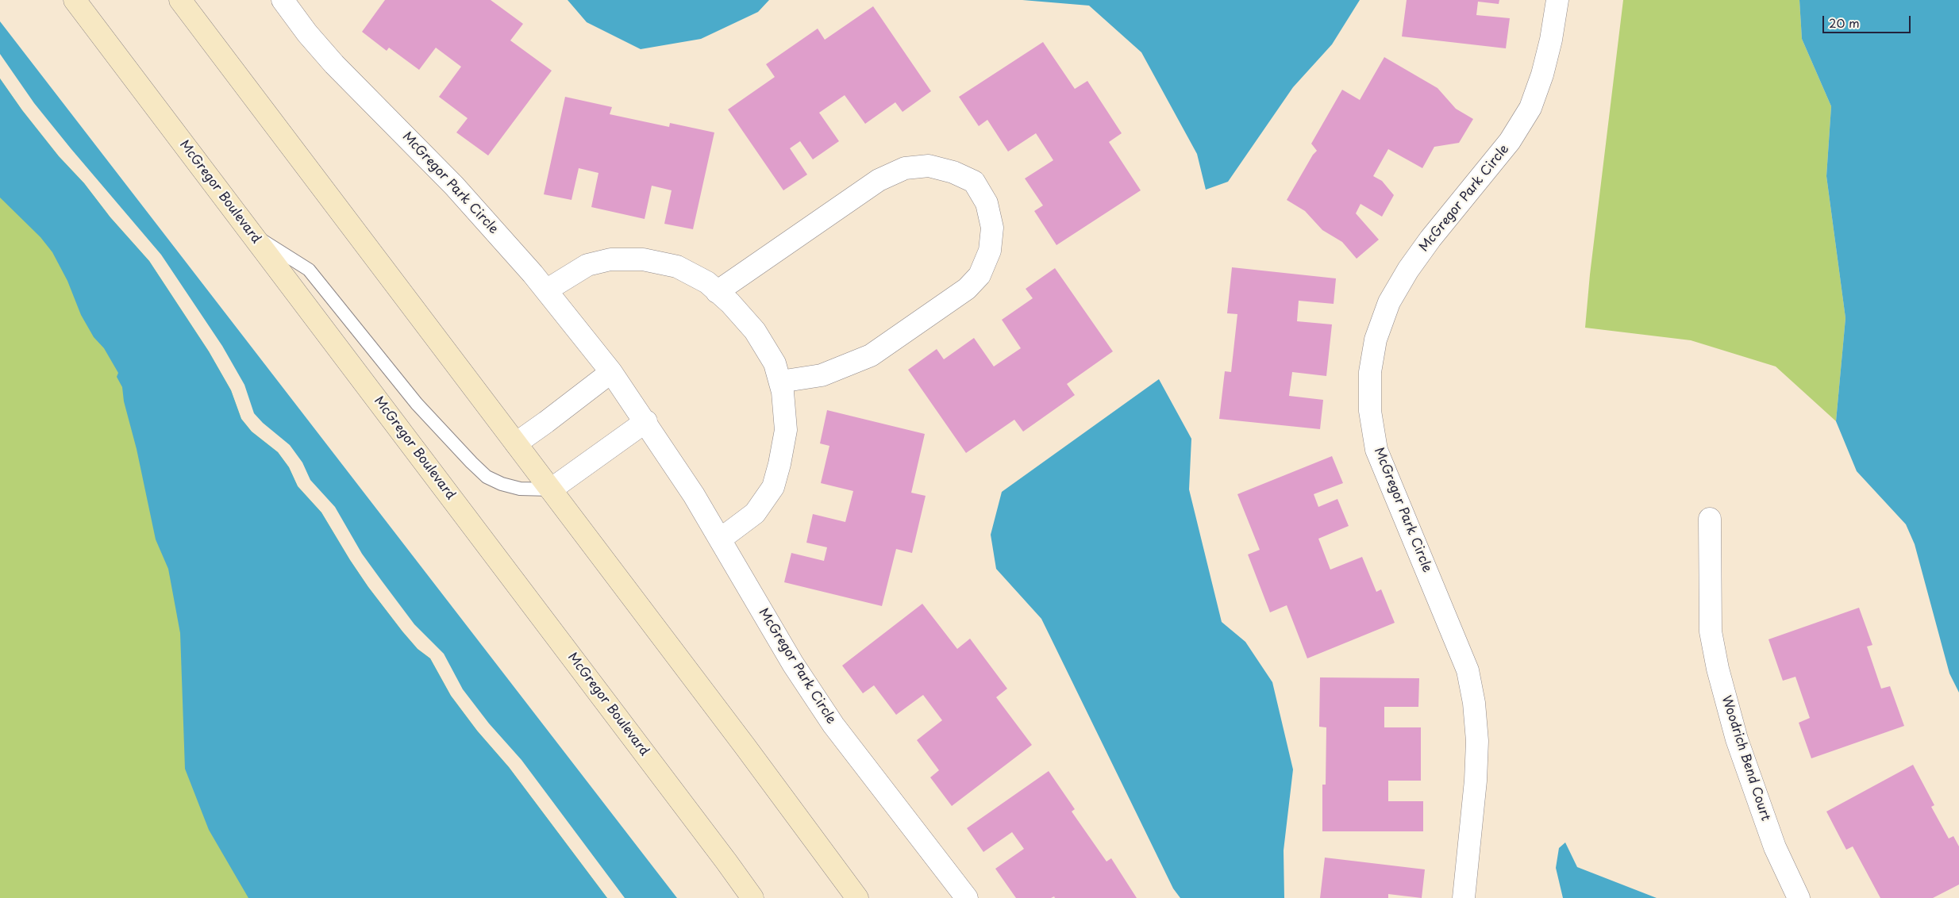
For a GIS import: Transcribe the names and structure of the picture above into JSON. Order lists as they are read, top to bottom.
{
  "streets": {
    "main road": ["McGregor Boulevard"],
    "street": ["McGregor Park Circle", "Woodrich Bend Court"]
  },
  "scale_bar": "20 m"
}
